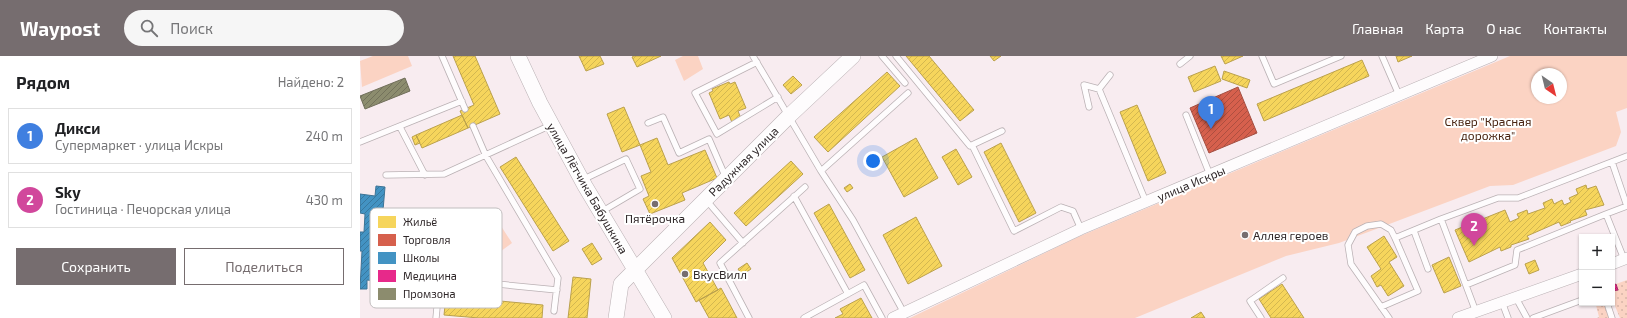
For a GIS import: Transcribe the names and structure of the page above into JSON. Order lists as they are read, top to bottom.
{
  "streets": {
    "street": ["Радужная улица", "улица Искры", "улица Лётчика Бабушкина"]
  },
  "crossings": [
    ["Радужная улица", "улица Лётчика Бабушкина"]
  ],
  "parks": ["Сквер \"Красная дорожка\""],
  "places": ["Пятёрочка", "Аллея героев", "ВкусВилл"],
  "legend": [
    "Жильё",
    "Торговля",
    "Школы",
    "Медицина",
    "Промзона"
  ],
  "north": "bottom right",
  "page": {
    "header": "Waypost",
    "search": "Поиск",
    "nav": [
      "Главная",
      "Карта",
      "О нас",
      "Контакты"
    ],
    "heading": ["Рядом", "Найдено: 2"],
    "pins": ["1", "2"],
    "list": [
      {
        "mark": "1",
        "name": "Дикси",
        "note": "Супермаркет · улица Искры",
        "value": "240 m"
      },
      {
        "mark": "2",
        "name": "Sky",
        "note": "Гостиница · Печорская улица",
        "value": "430 m"
      }
    ],
    "map_buttons": ["+", "−"],
    "buttons": ["Сохранить", "Поделиться"]
  }
}
